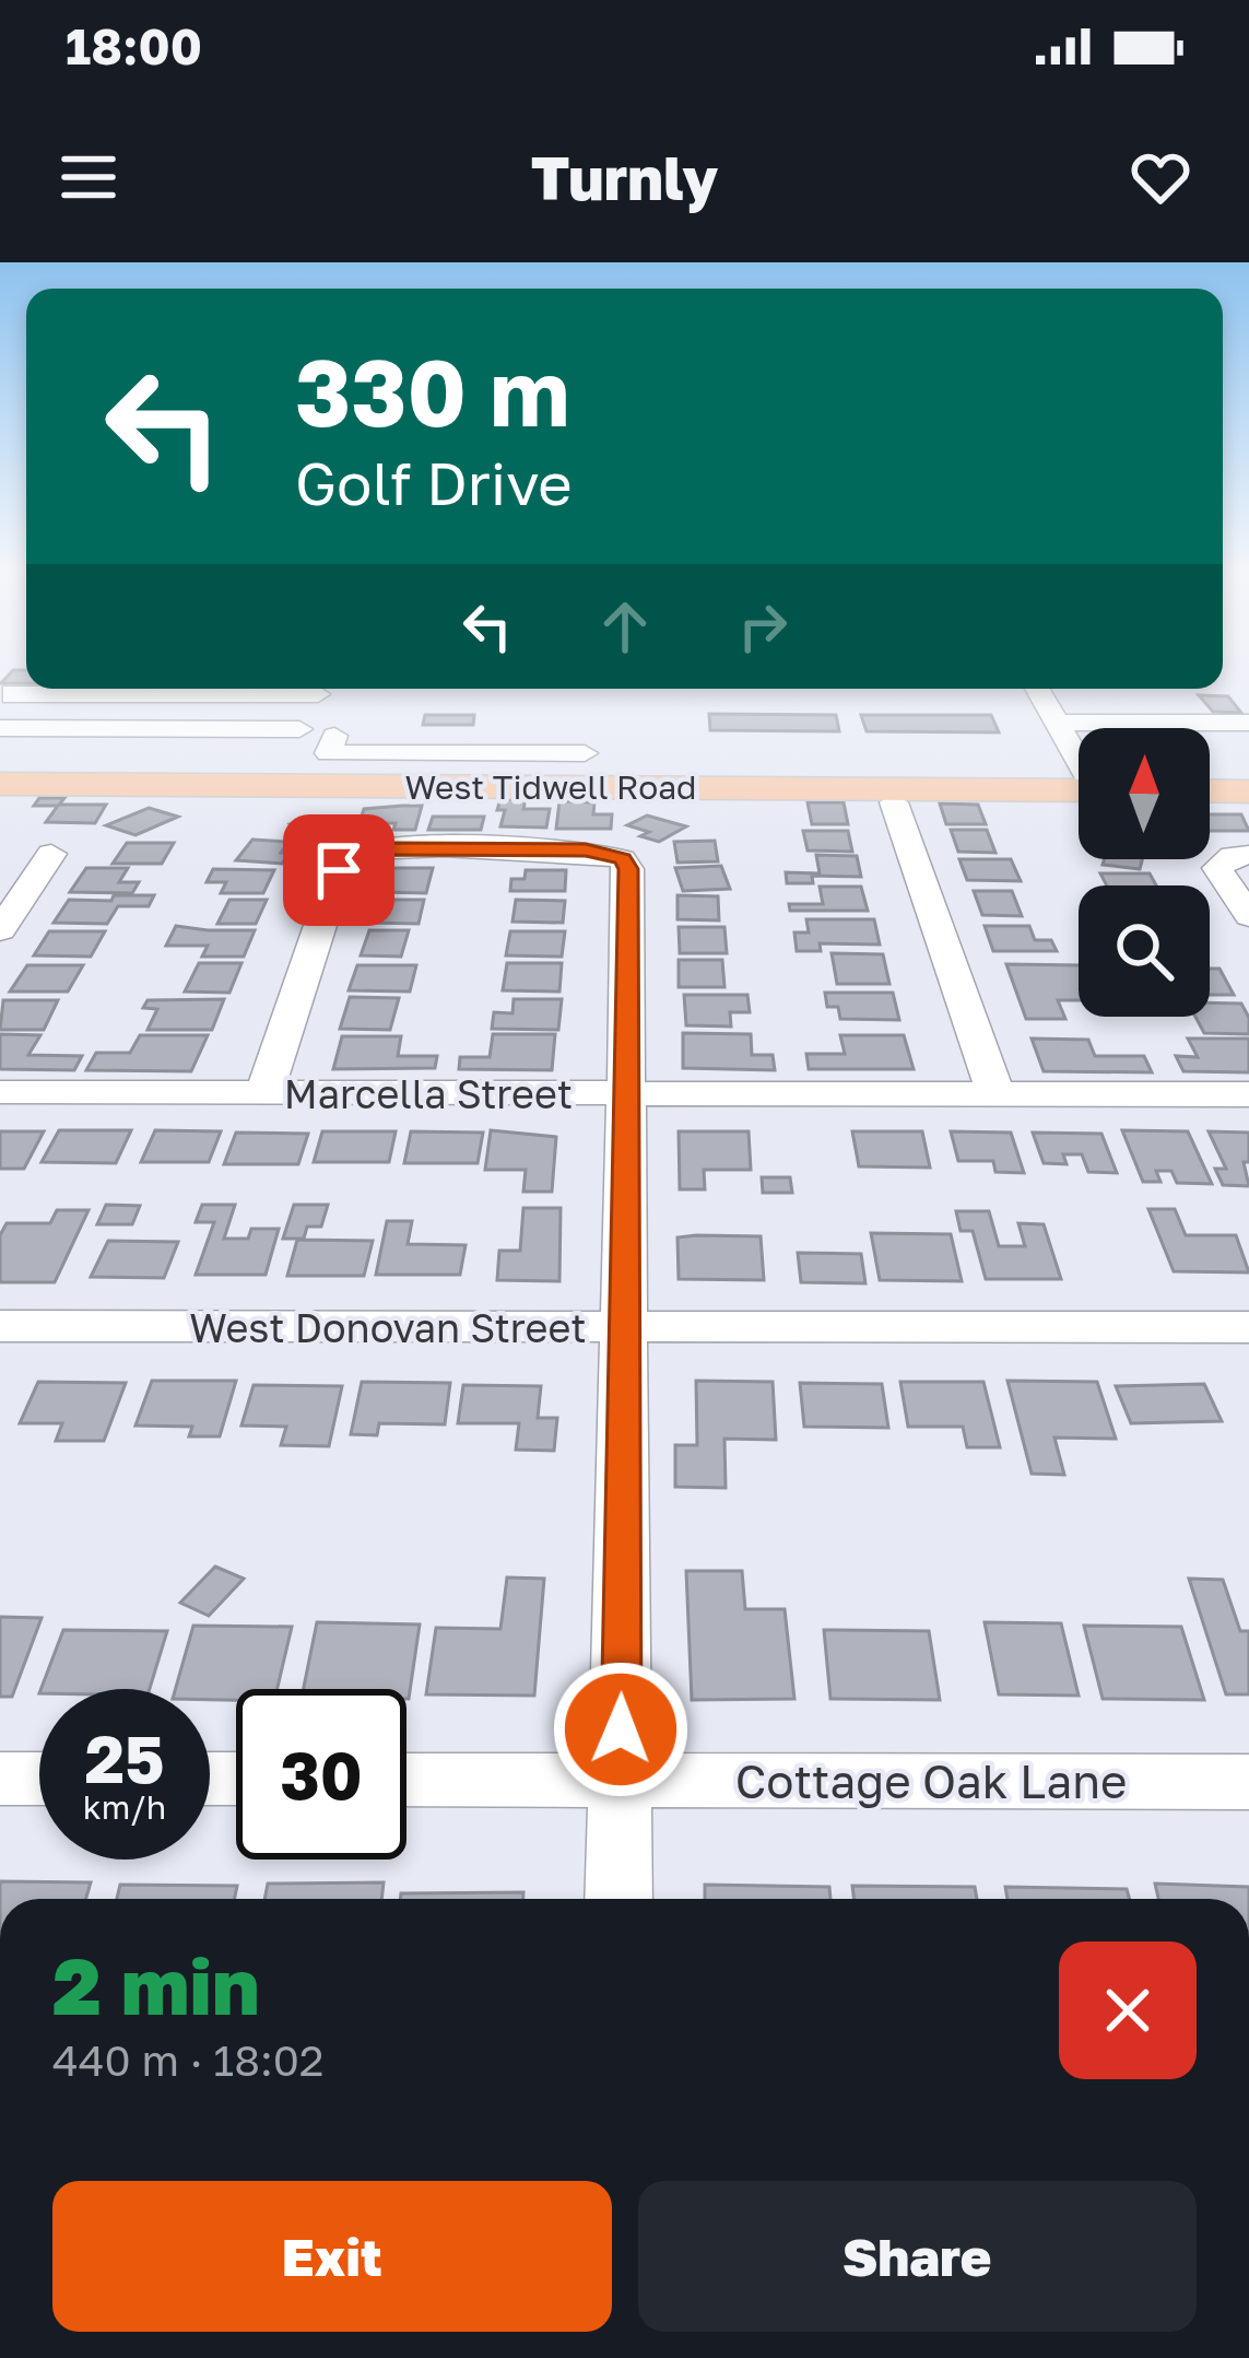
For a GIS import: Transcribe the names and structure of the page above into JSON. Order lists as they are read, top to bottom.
{
  "streets": {
    "main road": ["West Tidwell Road"],
    "street": ["Marcella Street", "West Donovan Street", "Cottage Oak Lane"]
  },
  "north": "top",
  "page": {
    "status": "18:00",
    "header": "Turnly",
    "turn": ["330 m", "Golf Drive"],
    "speed": "25 km/h",
    "limit": "30",
    "heading": ["2 min", "440 m · 18:02"],
    "buttons": ["Exit", "Share"]
  }
}
